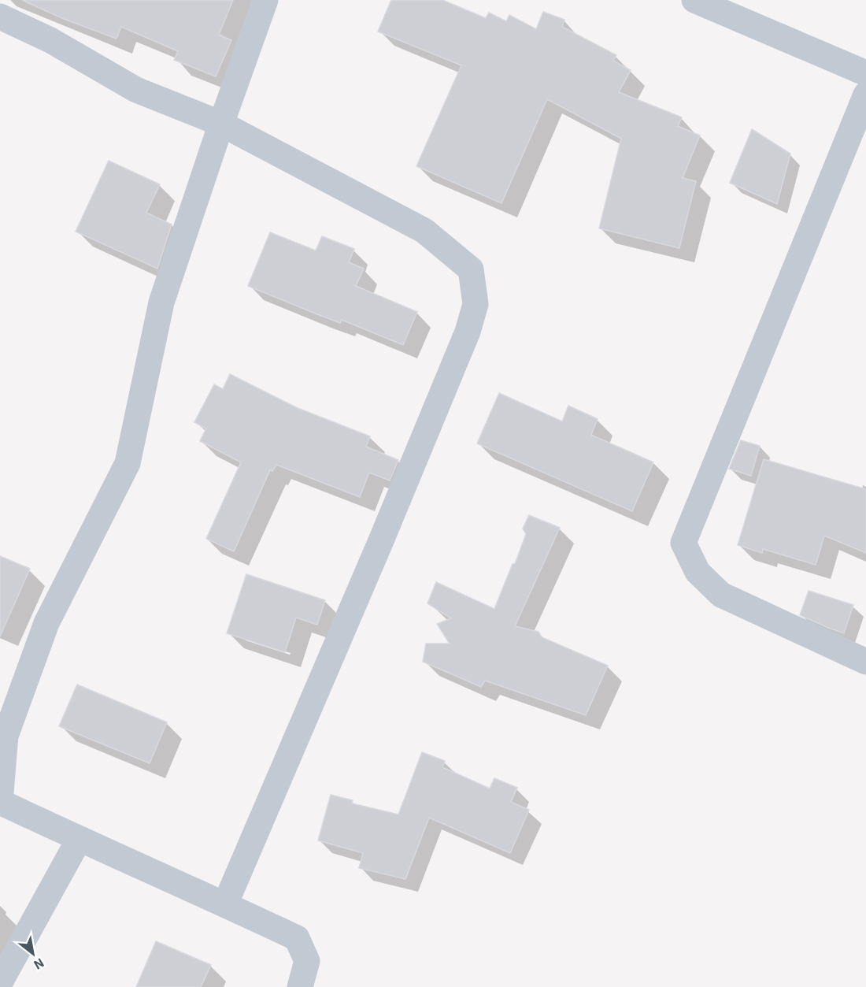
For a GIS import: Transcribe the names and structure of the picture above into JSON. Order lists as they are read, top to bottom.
{
  "north": "bottom right"
}
